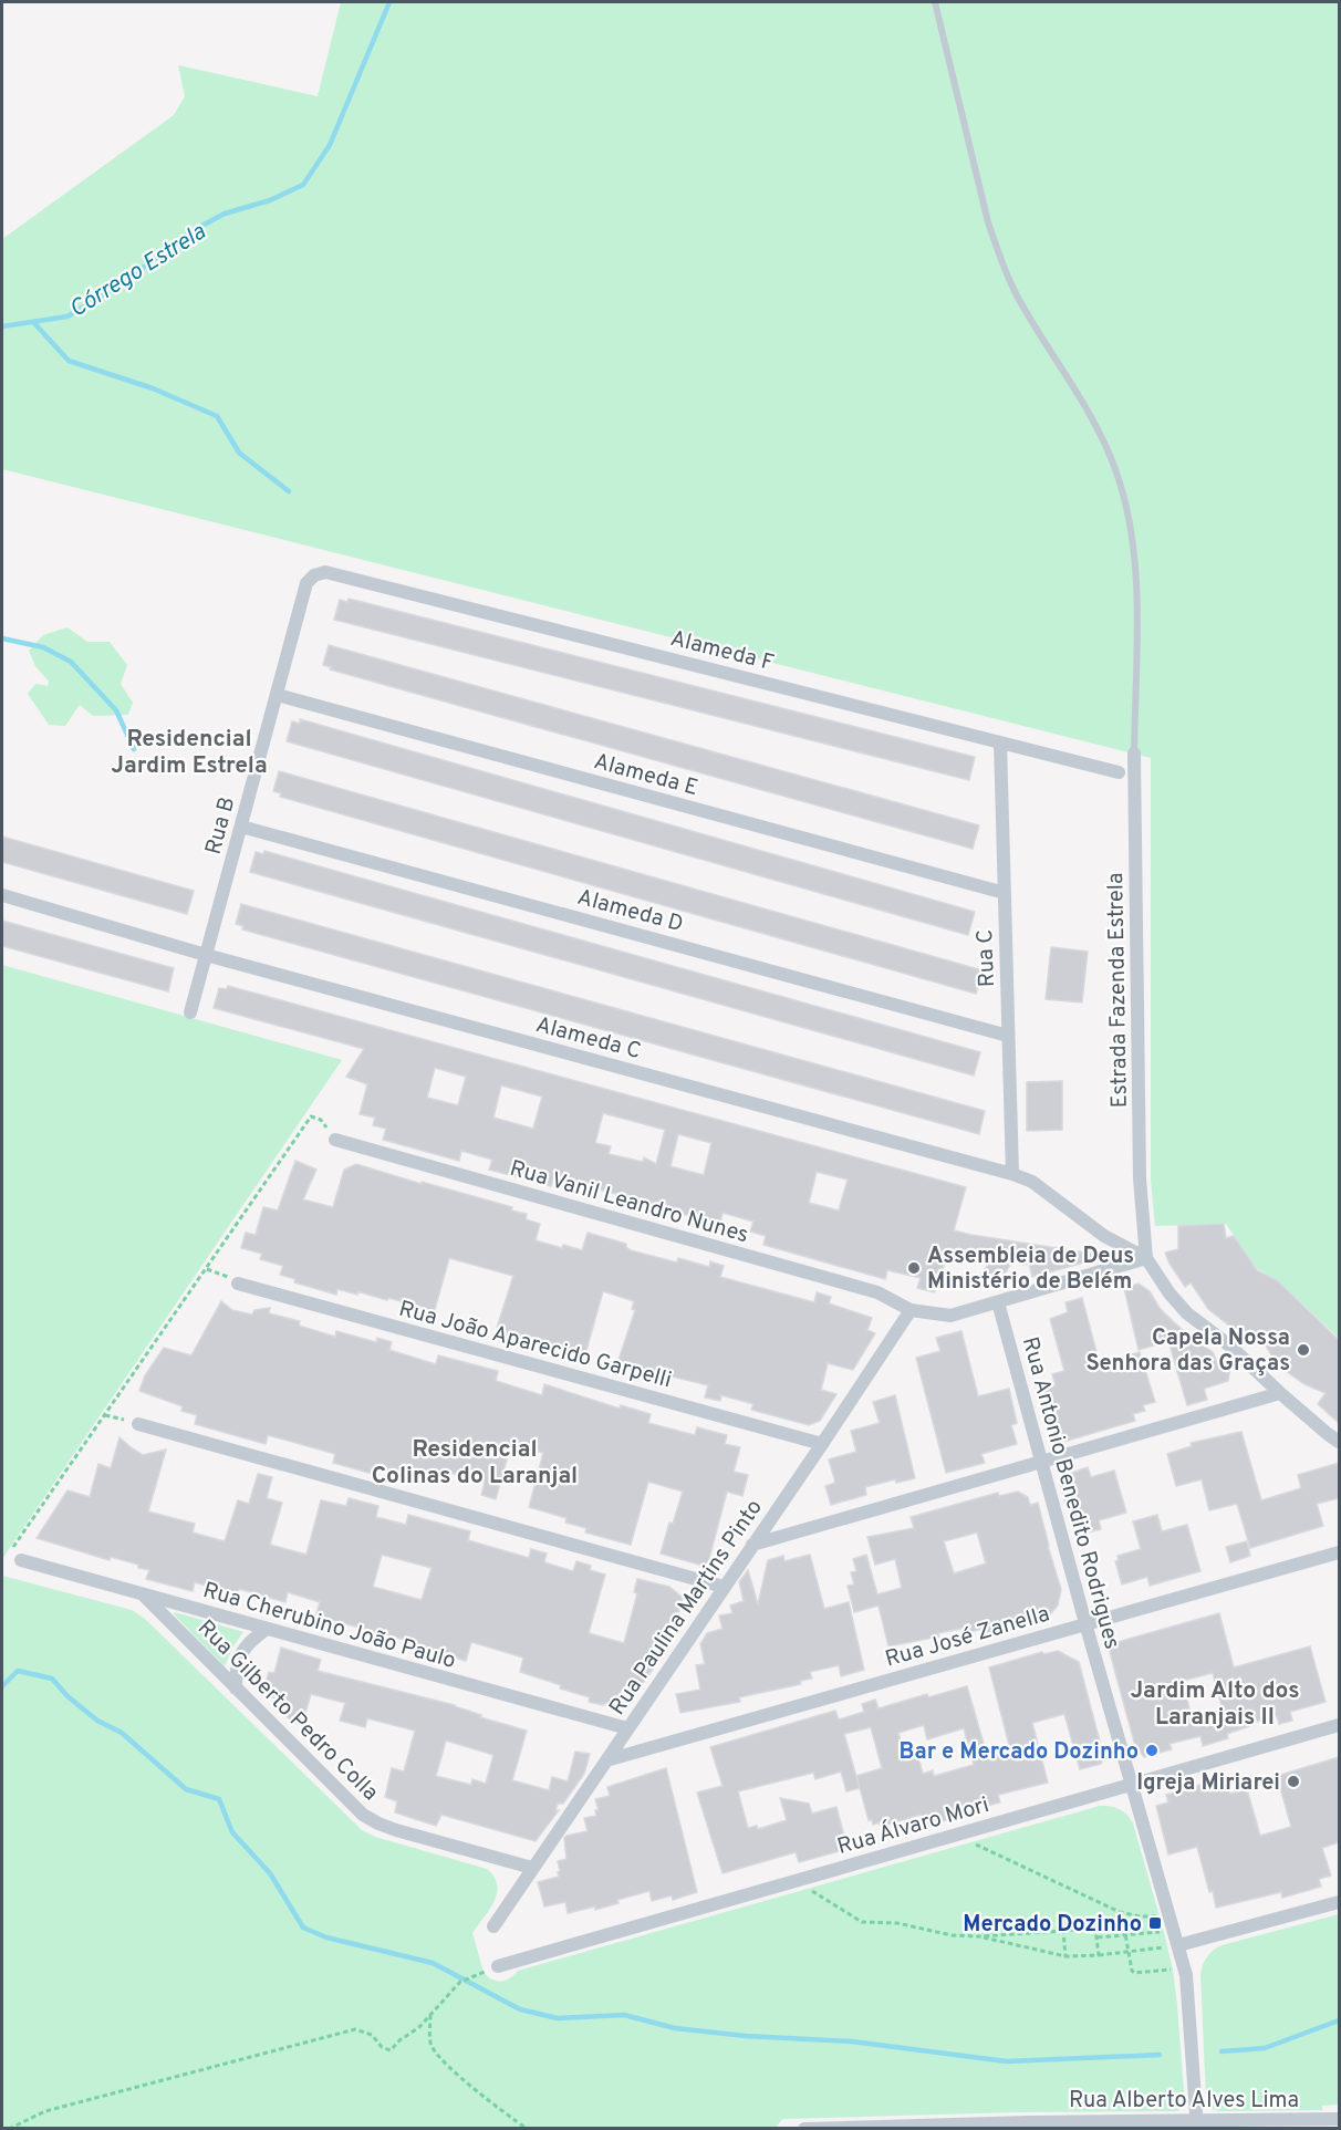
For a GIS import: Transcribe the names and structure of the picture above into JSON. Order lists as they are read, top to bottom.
{
  "streets": {
    "street": [
      "Alameda F",
      "Alameda E",
      "Rua B",
      "Alameda D",
      "Rua C",
      "Estrada Fazenda Estrela",
      "Alameda C",
      "Rua Vanil Leandro Nunes",
      "Rua João Aparecido Garpelli",
      "Rua Antonio Benedito Rodrigues",
      "Rua Paulina Martins Pinto",
      "Rua Cherubino João Paulo",
      "Rua José Zanella",
      "Rua Gilberto Pedro Colla",
      "Rua Álvaro Mori",
      "Rua Alberto Alves Lima"
    ]
  },
  "crossings": [
    ["Alameda F", "Rua B"],
    ["Alameda F", "Rua C"],
    ["Alameda E", "Rua B"],
    ["Alameda E", "Rua C"],
    ["Rua B", "Alameda D"],
    ["Rua B", "Alameda C"],
    ["Alameda D", "Rua C"],
    ["Rua C", "Alameda C"],
    ["Estrada Fazenda Estrela", "Alameda C"],
    ["Rua Vanil Leandro Nunes", "Rua Paulina Martins Pinto"],
    ["Rua João Aparecido Garpelli", "Rua Paulina Martins Pinto"],
    ["Rua Antonio Benedito Rodrigues", "Rua José Zanella"],
    ["Rua Antonio Benedito Rodrigues", "Rua Álvaro Mori"],
    ["Rua Antonio Benedito Rodrigues", "Rua Alberto Alves Lima"],
    ["Rua Paulina Martins Pinto", "Rua Cherubino João Paulo"],
    ["Rua Paulina Martins Pinto", "Rua José Zanella"],
    ["Rua Paulina Martins Pinto", "Rua Gilberto Pedro Colla"],
    ["Rua Cherubino João Paulo", "Rua Gilberto Pedro Colla"]
  ],
  "districts": ["Residencial Jardim Estrela", "Residencial Colinas do Laranjal", "Jardim Alto dos Laranjais II"],
  "water": ["Córrego Estrela"],
  "places": {
    "other": [
      "Assembleia de Deus Ministério de Belém",
      "Capela Nossa Senhora das Graças",
      "Bar e Mercado Dozinho",
      "Igreja Miriarei"
    ],
    "transit": ["Mercado Dozinho"]
  }
}
